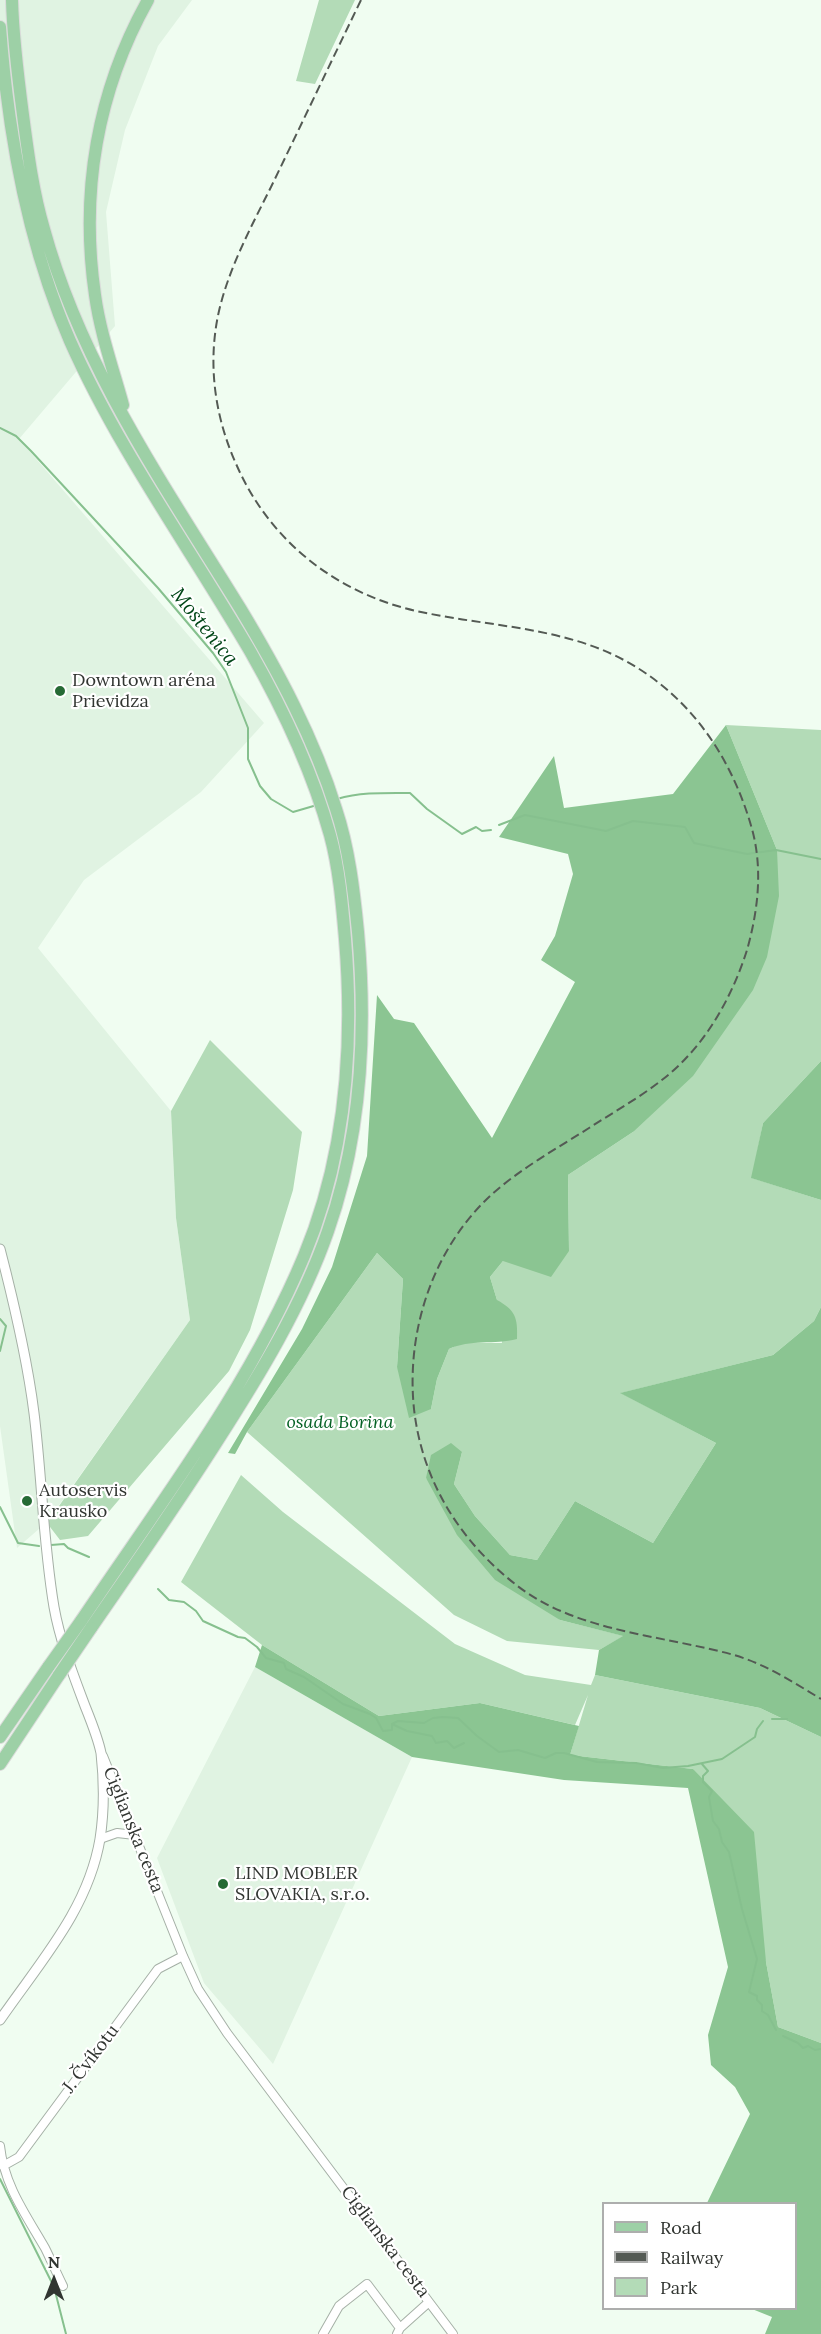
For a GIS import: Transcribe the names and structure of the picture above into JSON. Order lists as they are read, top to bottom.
{
  "streets": {
    "street": ["Ciglianska cesta", "J. Čvíkotu"]
  },
  "crossings": [
    ["Ciglianska cesta", "J. Čvíkotu"]
  ],
  "water": ["Moštenica"],
  "parks": ["osada Borina"],
  "places": ["Downtown aréna Prievidza", "Autoservis Krausko", "LIND MOBLER SLOVAKIA, s.r.o."],
  "legend": ["Road", "Railway", "Park"],
  "north": "top"
}
